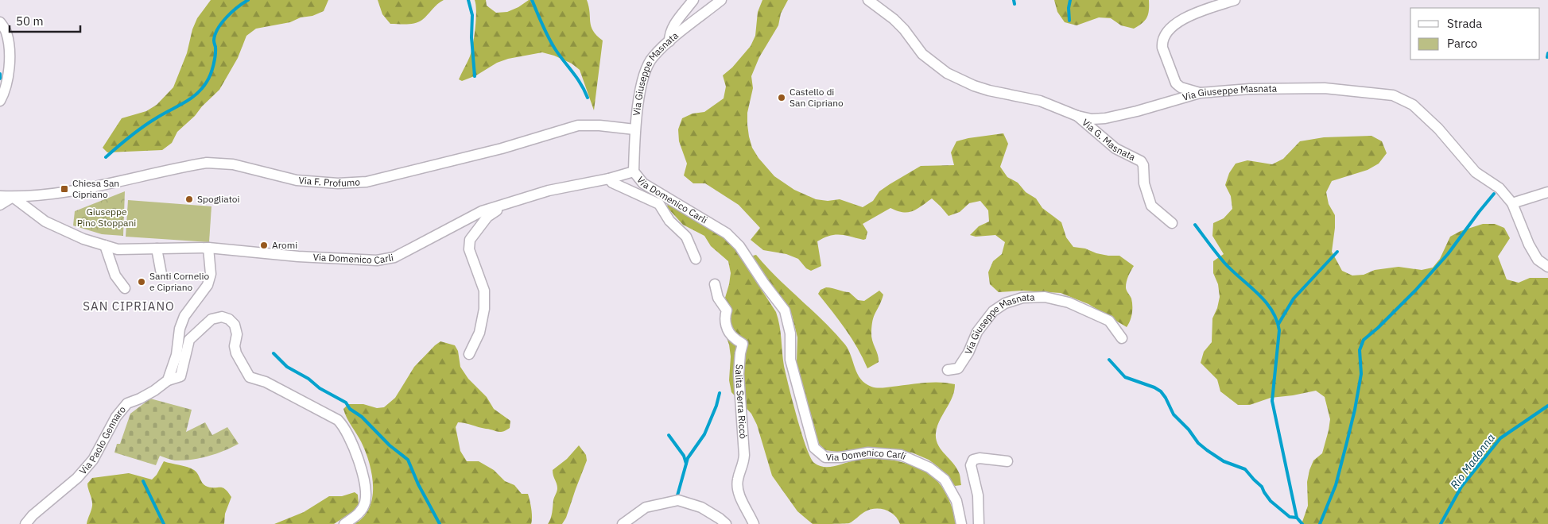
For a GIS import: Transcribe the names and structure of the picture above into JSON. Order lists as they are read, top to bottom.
{
  "streets": {
    "street": [
      "Via Giuseppe Masnata",
      "Via G. Masnata",
      "Via F. Profumo",
      "Via Domenico Carli",
      "Salita Serra Riccò",
      "Via Paolo Gennaro"
    ]
  },
  "crossings": [
    ["Via Giuseppe Masnata", "Via G. Masnata"],
    ["Via Giuseppe Masnata", "Via F. Profumo"],
    ["Via Giuseppe Masnata", "Via Domenico Carli"],
    ["Via F. Profumo", "Via Domenico Carli"]
  ],
  "districts": ["SAN CIPRIANO"],
  "water": ["Rio Madonna"],
  "parks": ["Giuseppe Pino Stoppani"],
  "places": {
    "other": [
      "Castello di San Cipriano",
      "Spogliatoi",
      "Aromi",
      "Santi Cornelio e Cipriano"
    ],
    "transit": ["Chiesa San Cipriano"]
  },
  "legend": ["Strada", "Parco"],
  "scale_bar": "50 m"
}
